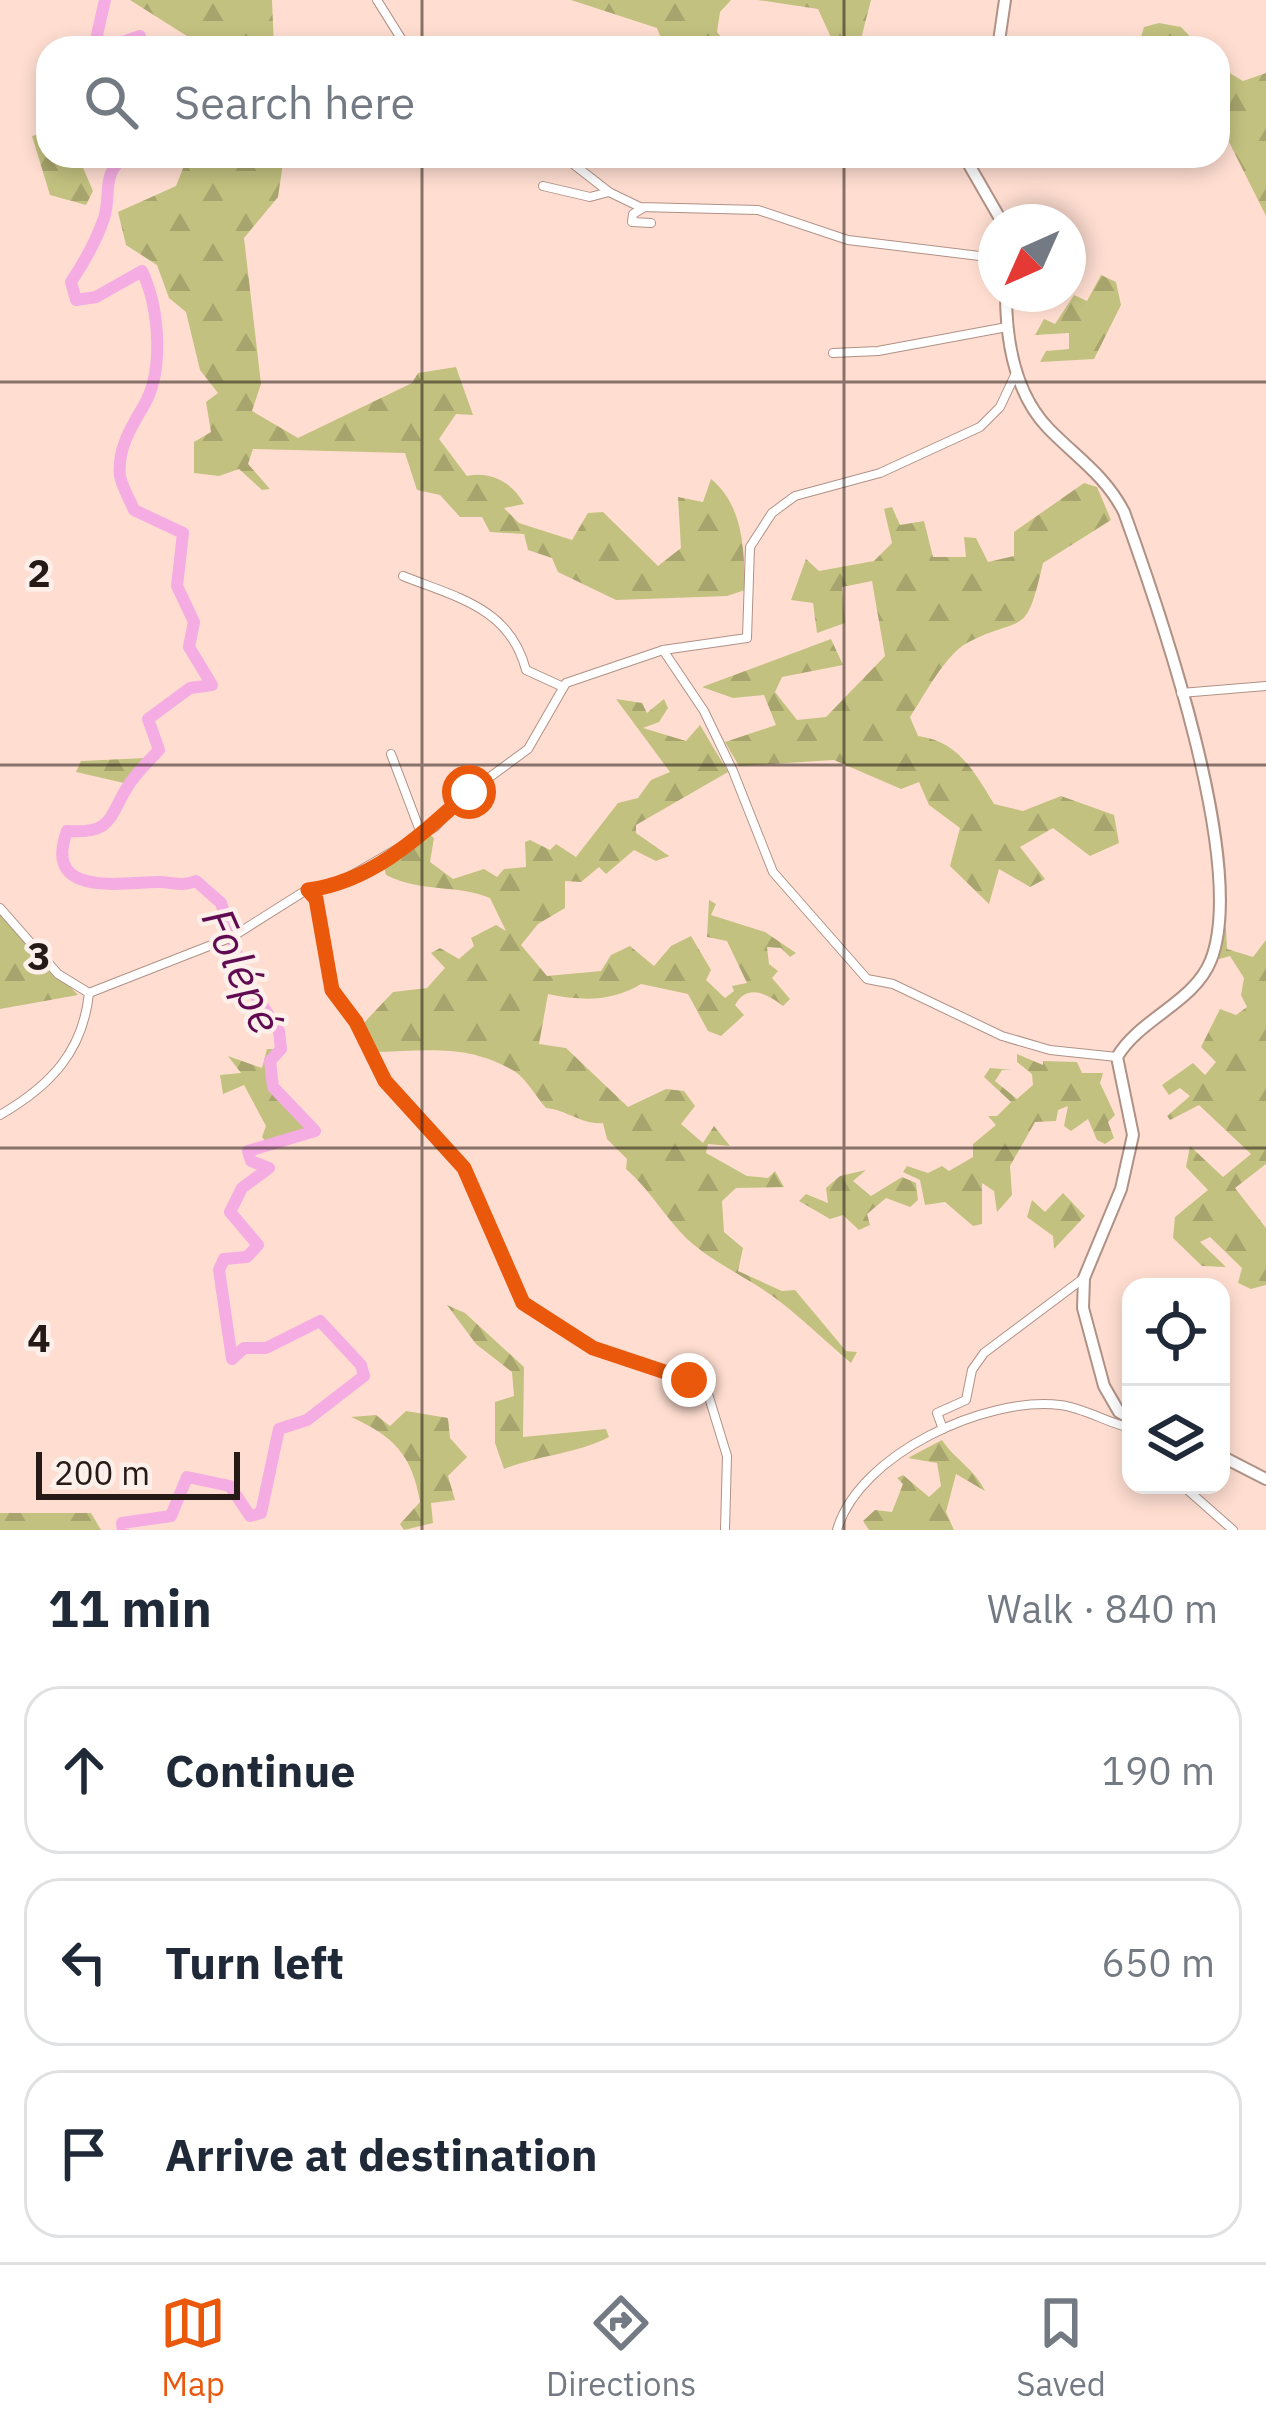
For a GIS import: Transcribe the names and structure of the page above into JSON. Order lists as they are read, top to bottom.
{
  "water": ["Folépé"],
  "scale_bar": "200 m",
  "north": "bottom left",
  "page": {
    "search": "Search here",
    "scale": "200 m",
    "heading": ["11 min", "Walk · 840 m"],
    "list": [
      ["Continue", "190 m"],
      ["Turn left", "650 m"],
      "Arrive at destination"
    ],
    "nav": ["Map", "Directions", "Saved"]
  },
  "grid": {
    "rows": ["2", "3", "4"]
  }
}
